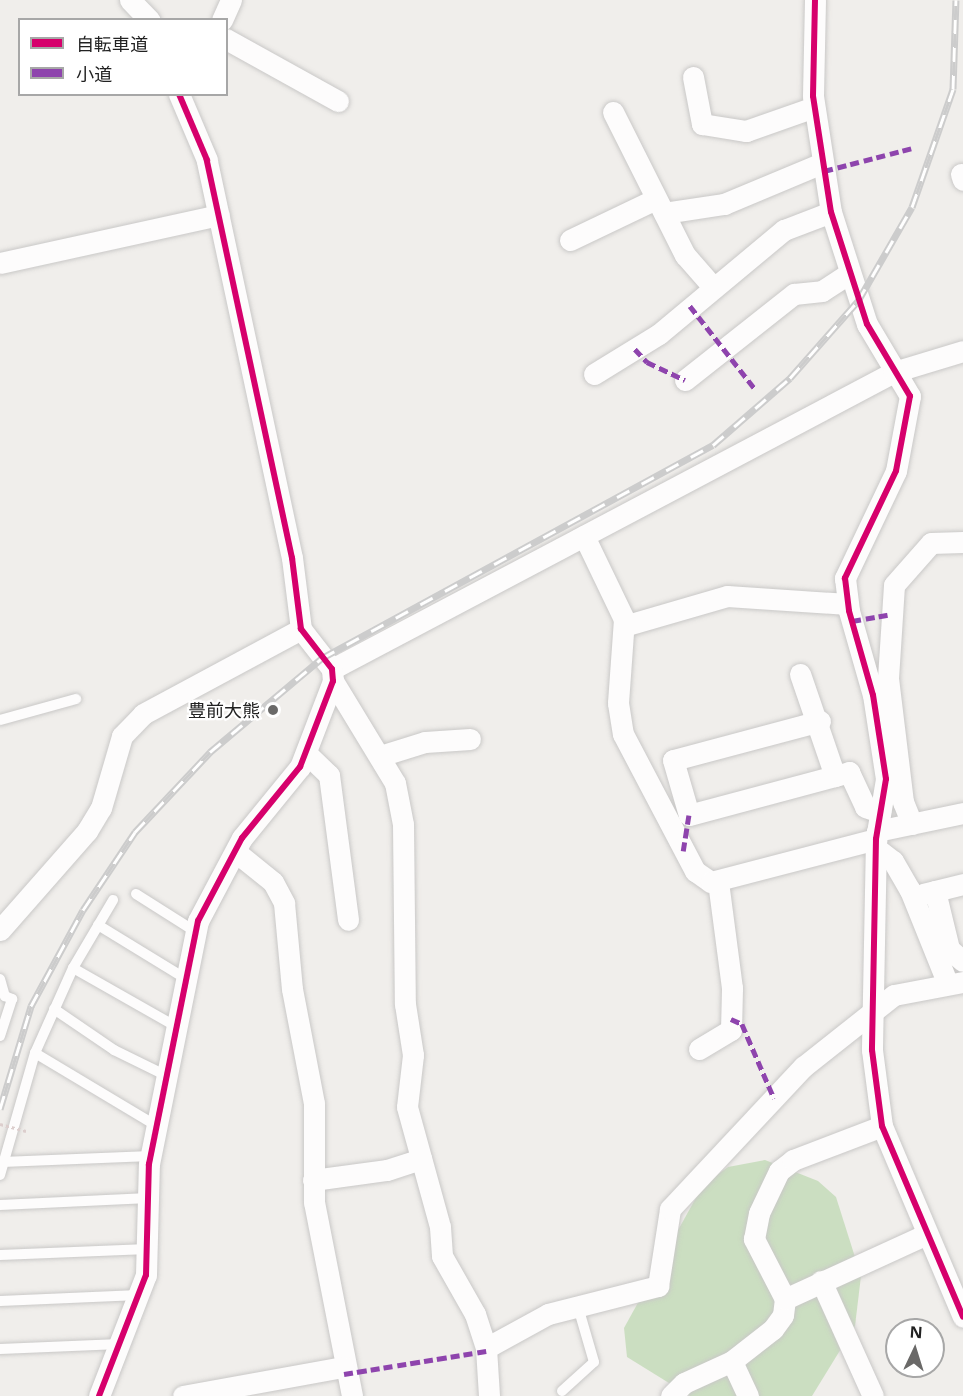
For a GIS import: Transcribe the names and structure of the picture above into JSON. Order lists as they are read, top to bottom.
{
  "places": ["豊前大熊"],
  "legend": ["自転車道", "小道"],
  "north": "top"
}
